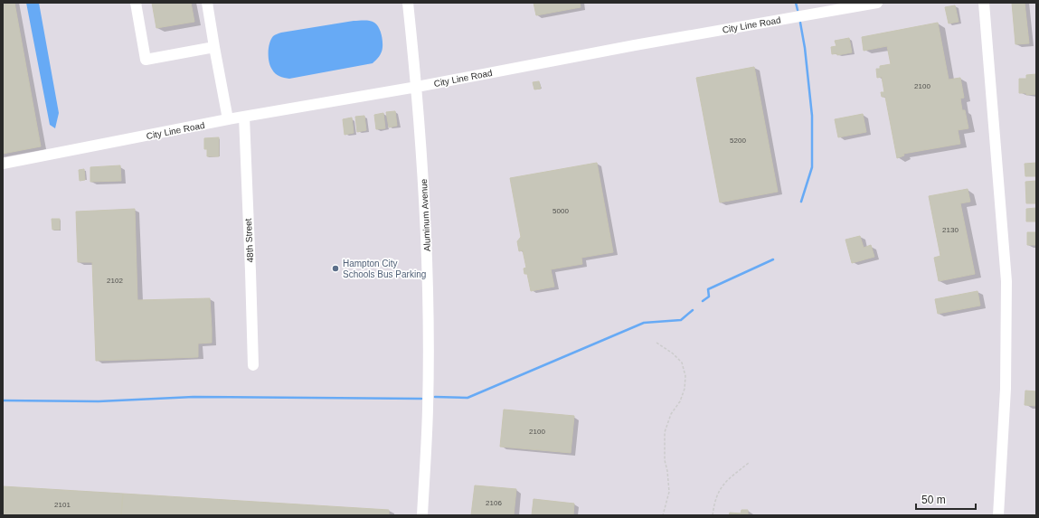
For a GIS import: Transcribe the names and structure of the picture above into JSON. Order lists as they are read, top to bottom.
{
  "streets": {
    "street": ["City Line Road", "Aluminum Avenue", "48th Street"]
  },
  "crossings": [
    ["City Line Road", "Aluminum Avenue"],
    ["City Line Road", "48th Street"]
  ],
  "places": ["Hampton City Schools Bus Parking"],
  "house_numbers": [
    "2100",
    "5200",
    "5000",
    "2130",
    "2102",
    "2100",
    "2106",
    "2101"
  ],
  "scale_bar": "50 m"
}
